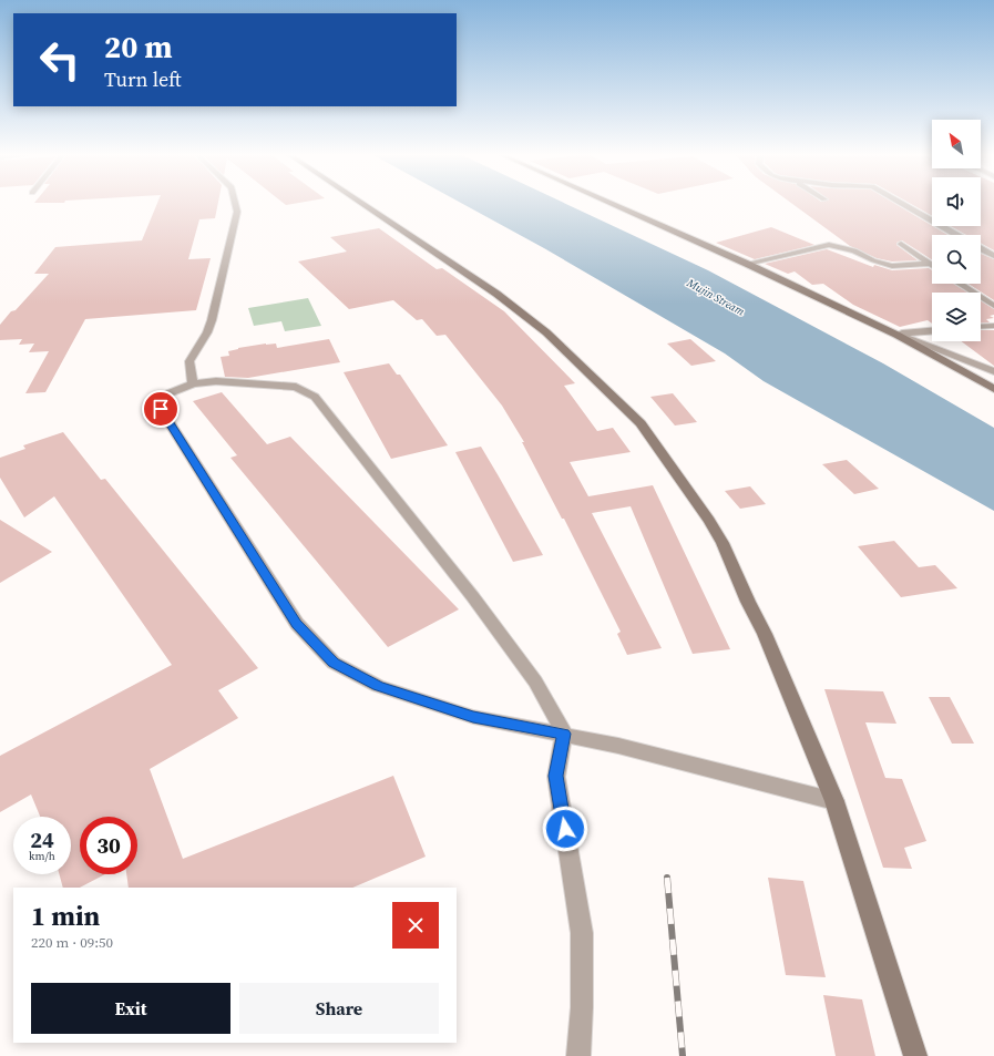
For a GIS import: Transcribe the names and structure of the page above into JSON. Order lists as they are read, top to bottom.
{
  "water": ["Mujin Stream"],
  "north": "top left",
  "page": {
    "turn": ["20 m", "Turn left"],
    "speed": "24 km/h",
    "limit": "30",
    "heading": ["1 min", "220 m · 09:50"],
    "buttons": ["Exit", "Share"]
  }
}
